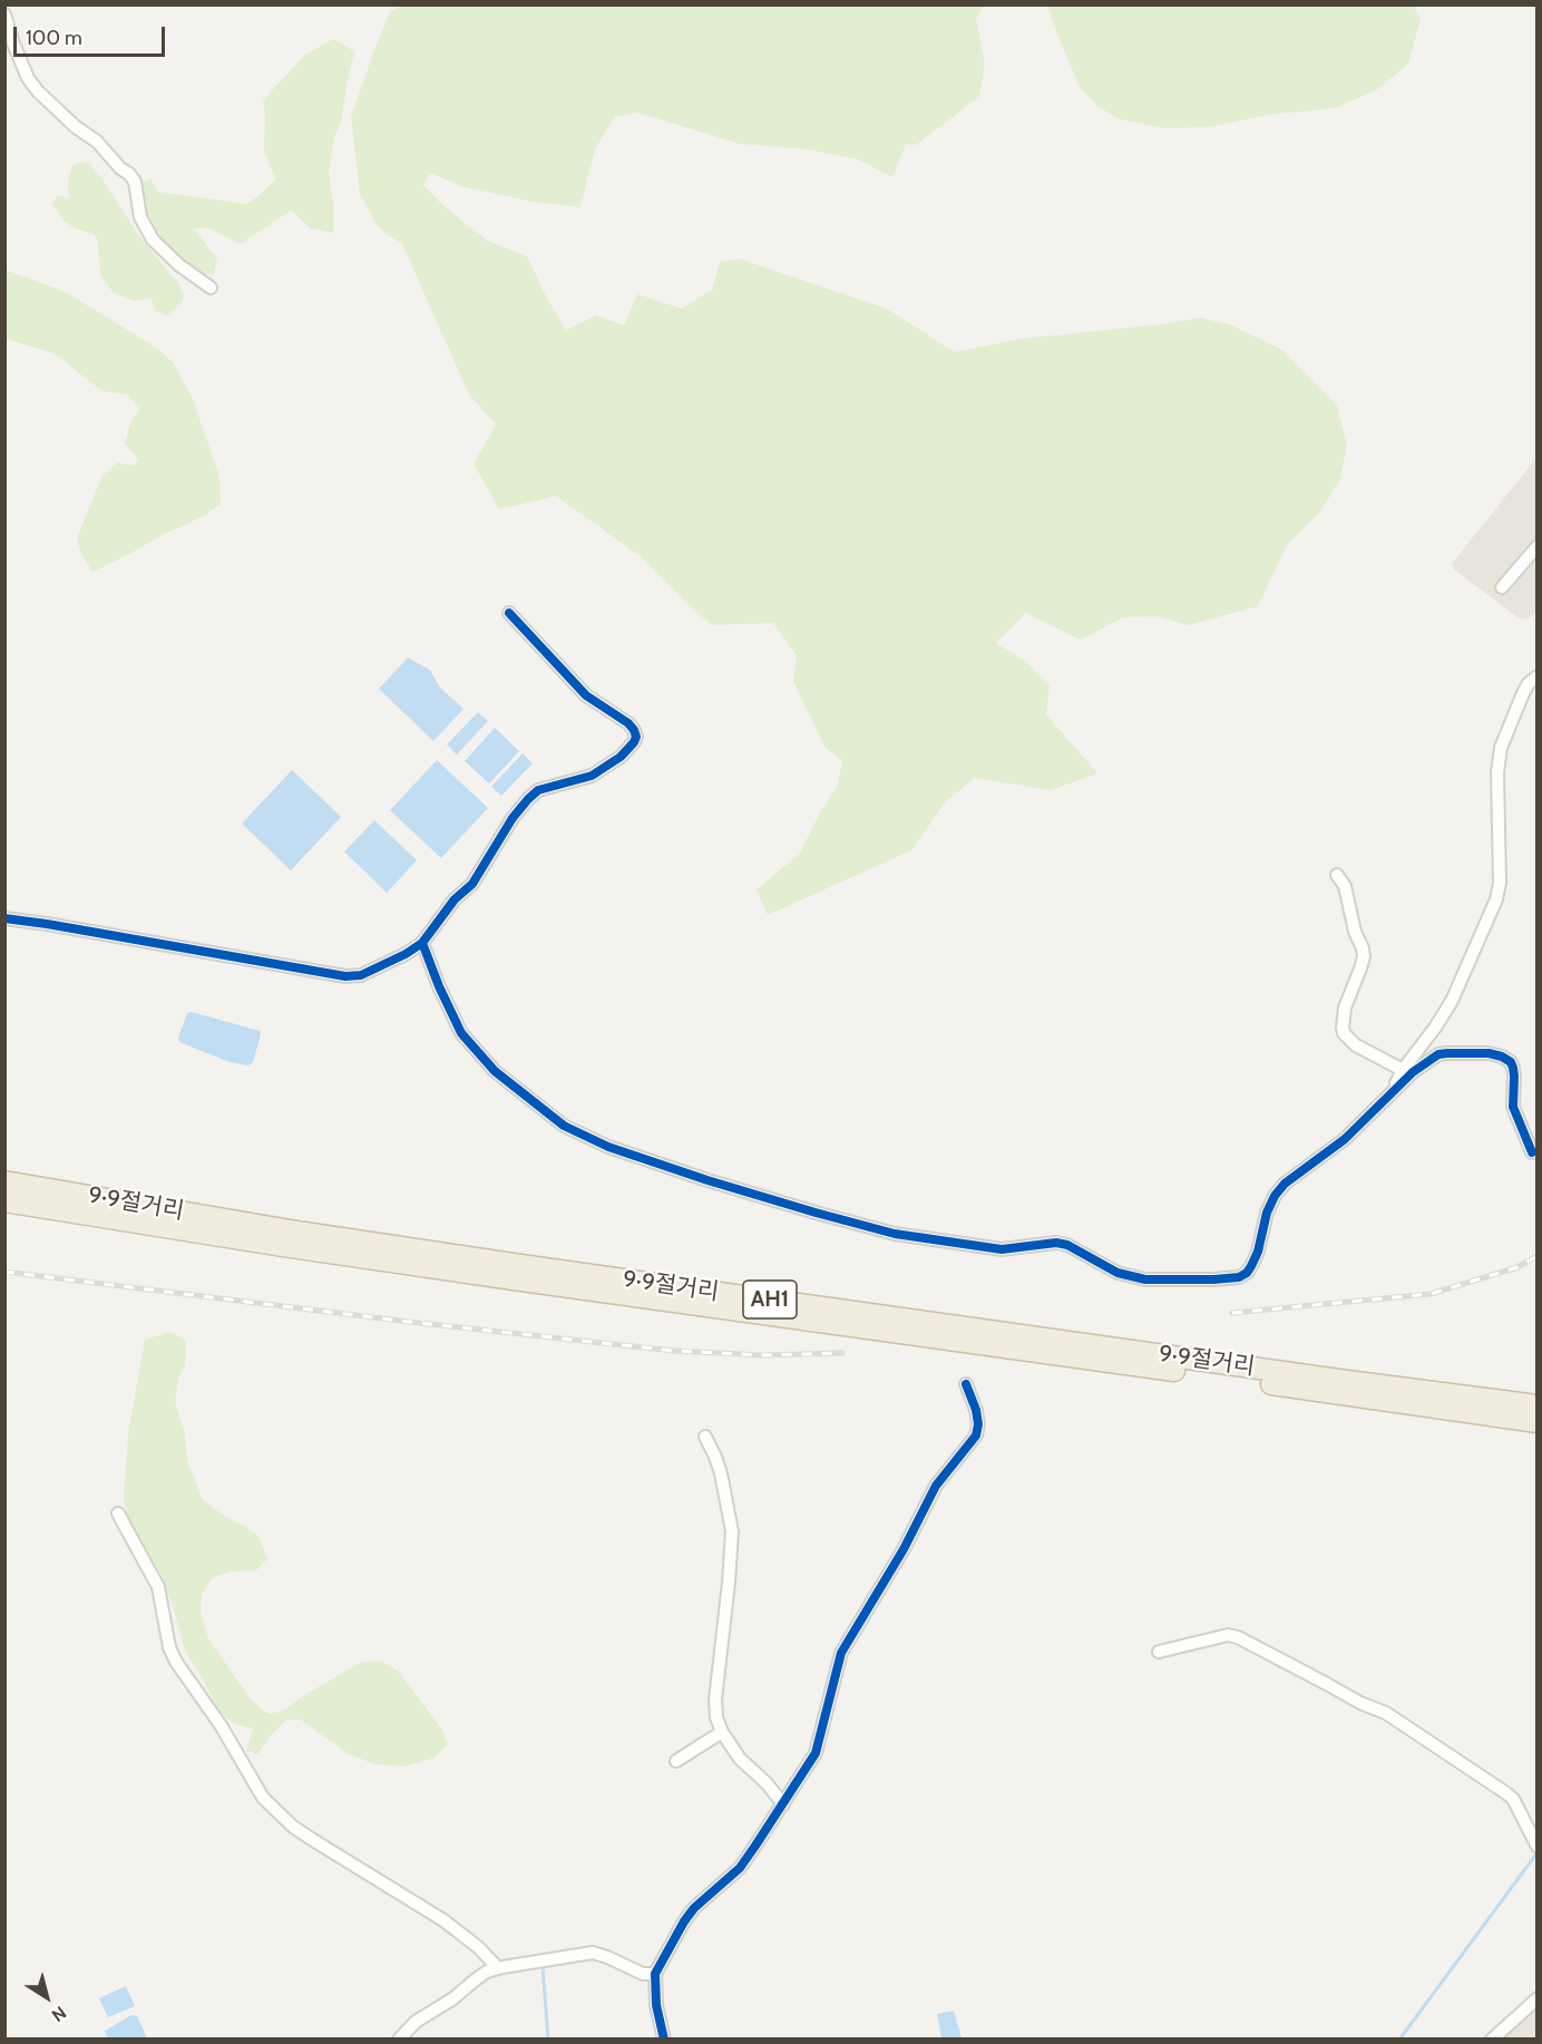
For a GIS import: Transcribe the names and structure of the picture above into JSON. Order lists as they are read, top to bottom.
{
  "streets": {
    "highway": ["9·9절거리", "AH1"]
  },
  "scale_bar": "100 m",
  "north": "bottom right"
}
